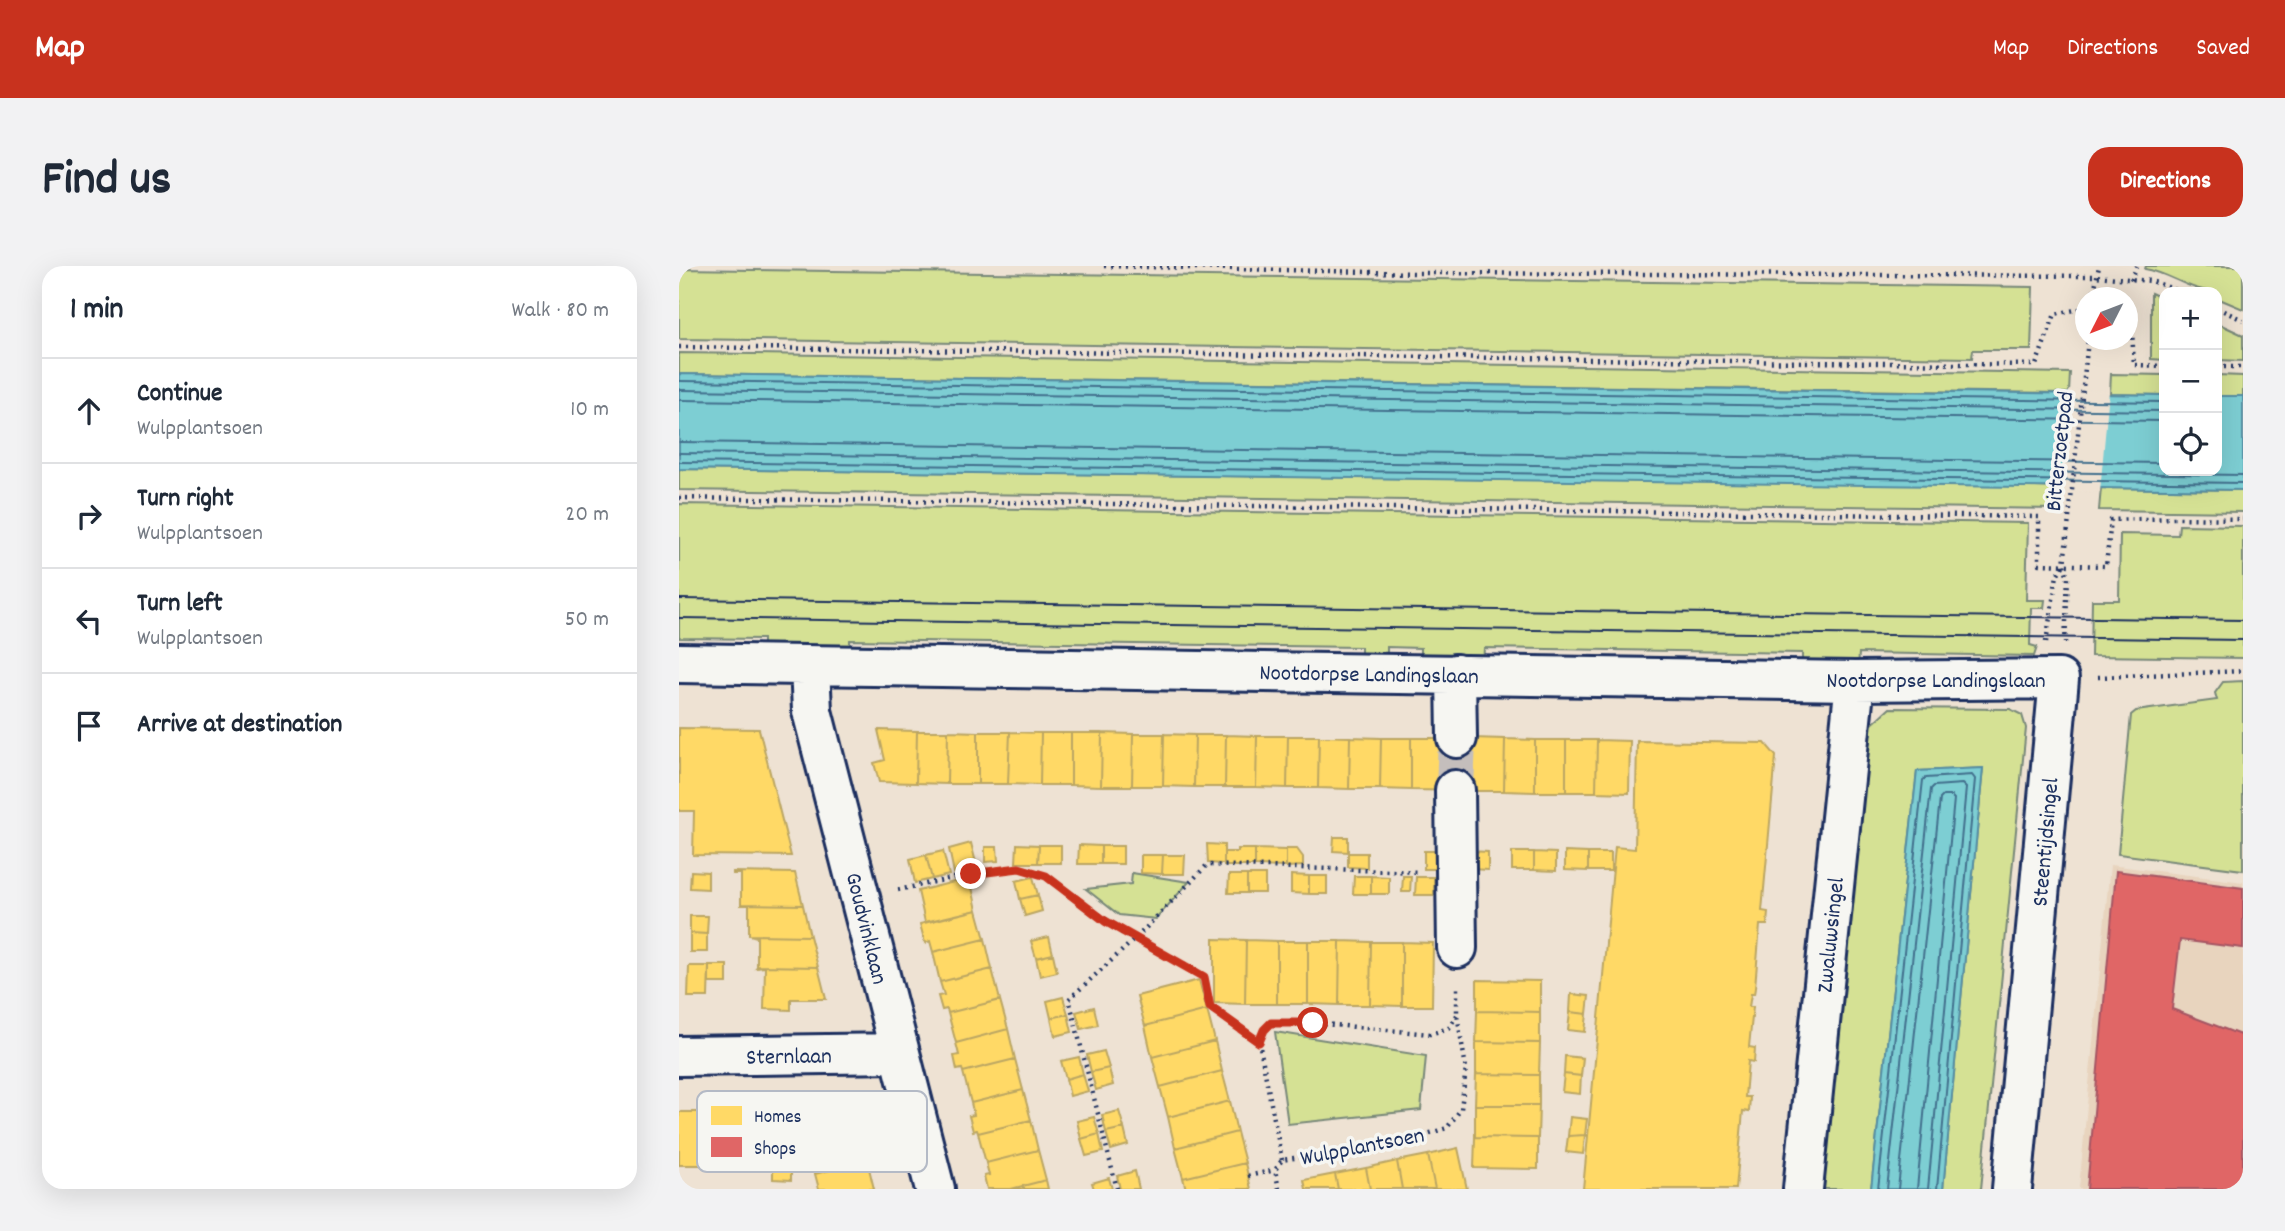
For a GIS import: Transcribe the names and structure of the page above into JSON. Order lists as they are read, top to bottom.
{
  "streets": {
    "street": [
      "Nootdorpse Landingslaan",
      "Steentijdsingel",
      "Goudvinklaan",
      "Zwaluwsingel",
      "Sternlaan"
    ],
    "path": ["Bitterzoetpad", "Wulpplantsoen"]
  },
  "crossings": [
    ["Bitterzoetpad", "Nootdorpse Landingslaan"],
    ["Bitterzoetpad", "Steentijdsingel"],
    ["Nootdorpse Landingslaan", "Steentijdsingel"],
    ["Nootdorpse Landingslaan", "Goudvinklaan"],
    ["Nootdorpse Landingslaan", "Zwaluwsingel"],
    ["Goudvinklaan", "Sternlaan"]
  ],
  "legend": ["Homes", "Shops"],
  "north": "bottom left",
  "page": {
    "header": "Map",
    "nav": ["Map", "Directions", "Saved"],
    "title": "Find us",
    "buttons": "Directions",
    "heading": ["1 min", "Walk · 80 m"],
    "map_buttons": ["+", "−"],
    "list": [
      ["Continue", "Wulpplantsoen", "10 m"],
      ["Turn right", "Wulpplantsoen", "20 m"],
      ["Turn left", "Wulpplantsoen", "50 m"],
      "Arrive at destination"
    ]
  }
}
